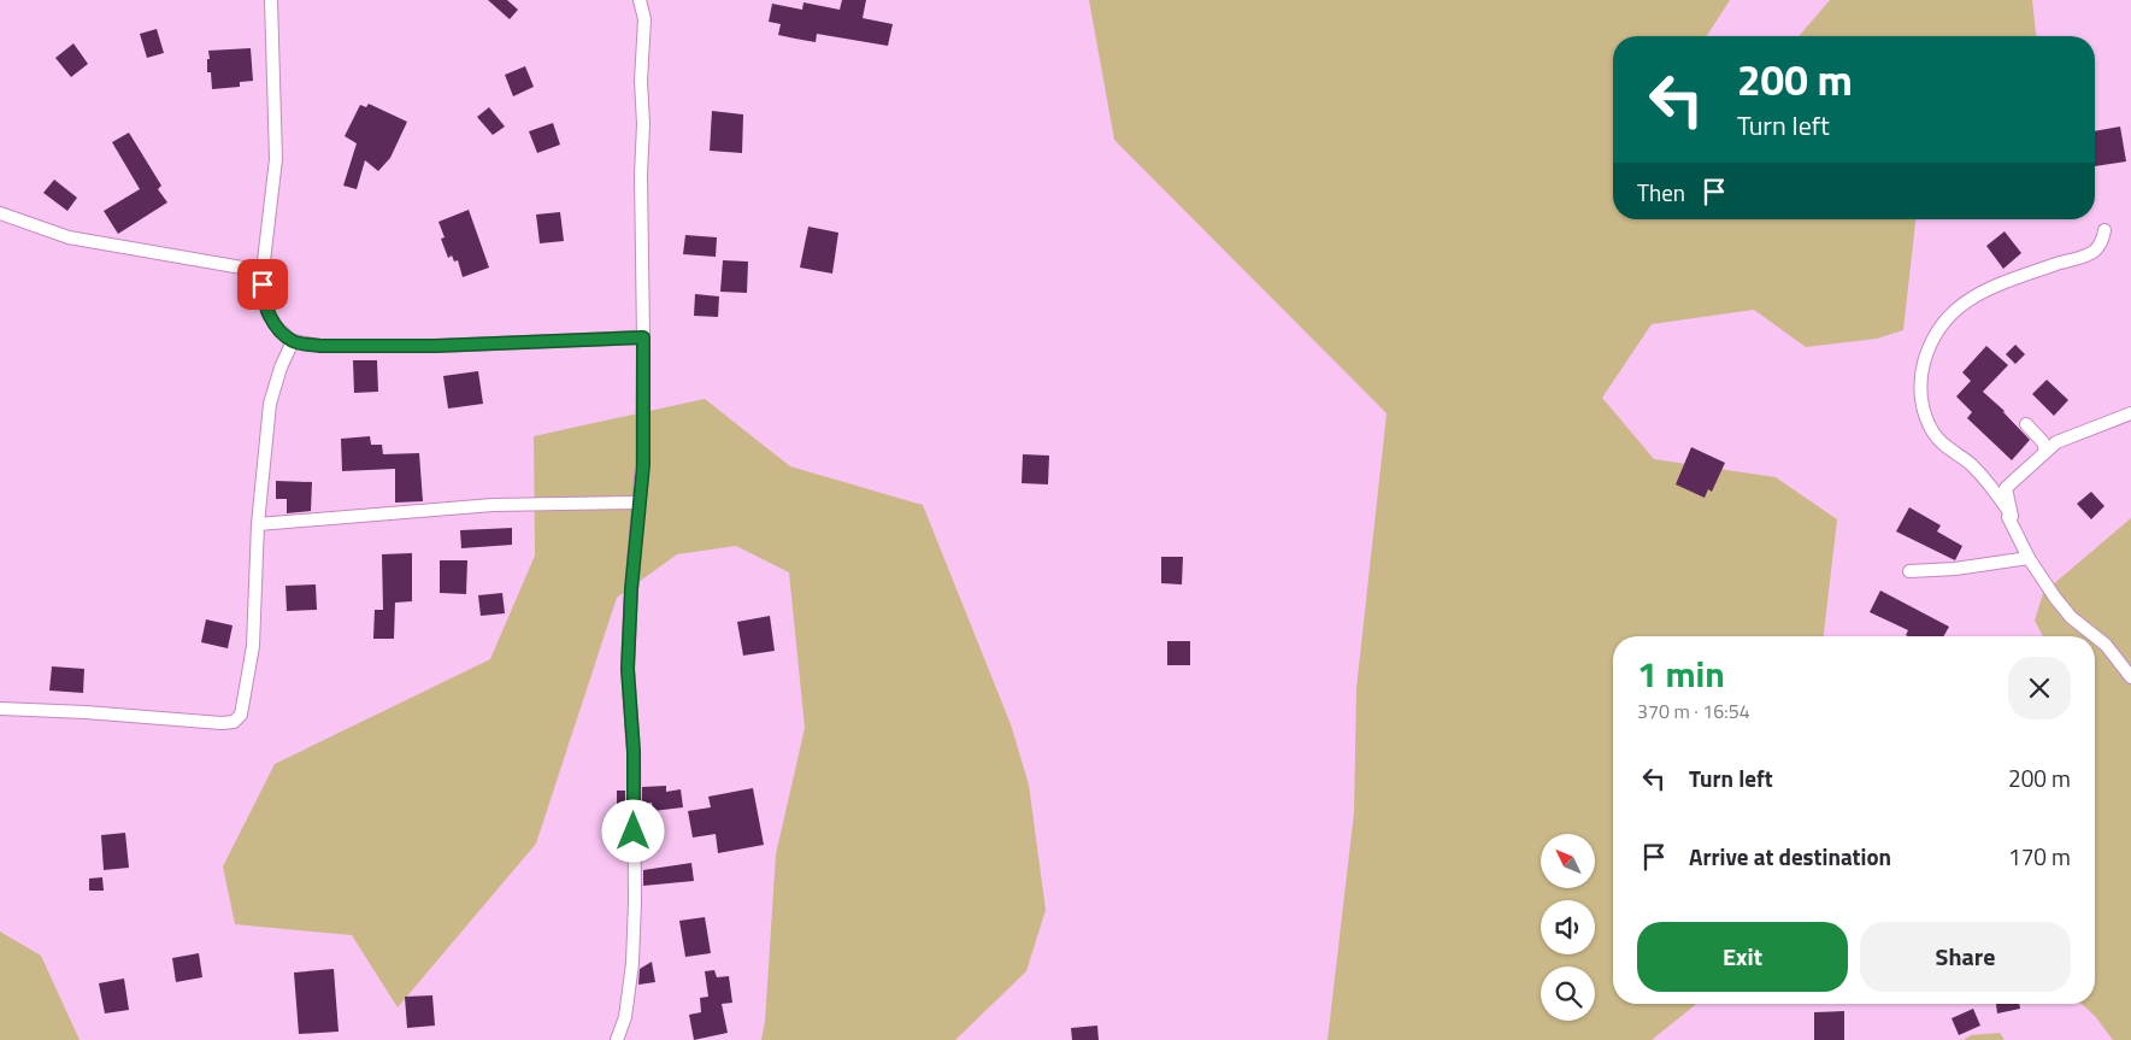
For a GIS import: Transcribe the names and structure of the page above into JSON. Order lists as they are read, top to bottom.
{
  "north": "top left",
  "page": {
    "turn": ["200 m", "Turn left"],
    "then": "Then",
    "heading": ["1 min", "370 m · 16:54"],
    "list": [
      {
        "name": "Turn left",
        "value": "200 m"
      },
      {
        "name": "Arrive at destination",
        "value": "170 m"
      }
    ],
    "buttons": ["Exit", "Share"]
  }
}
